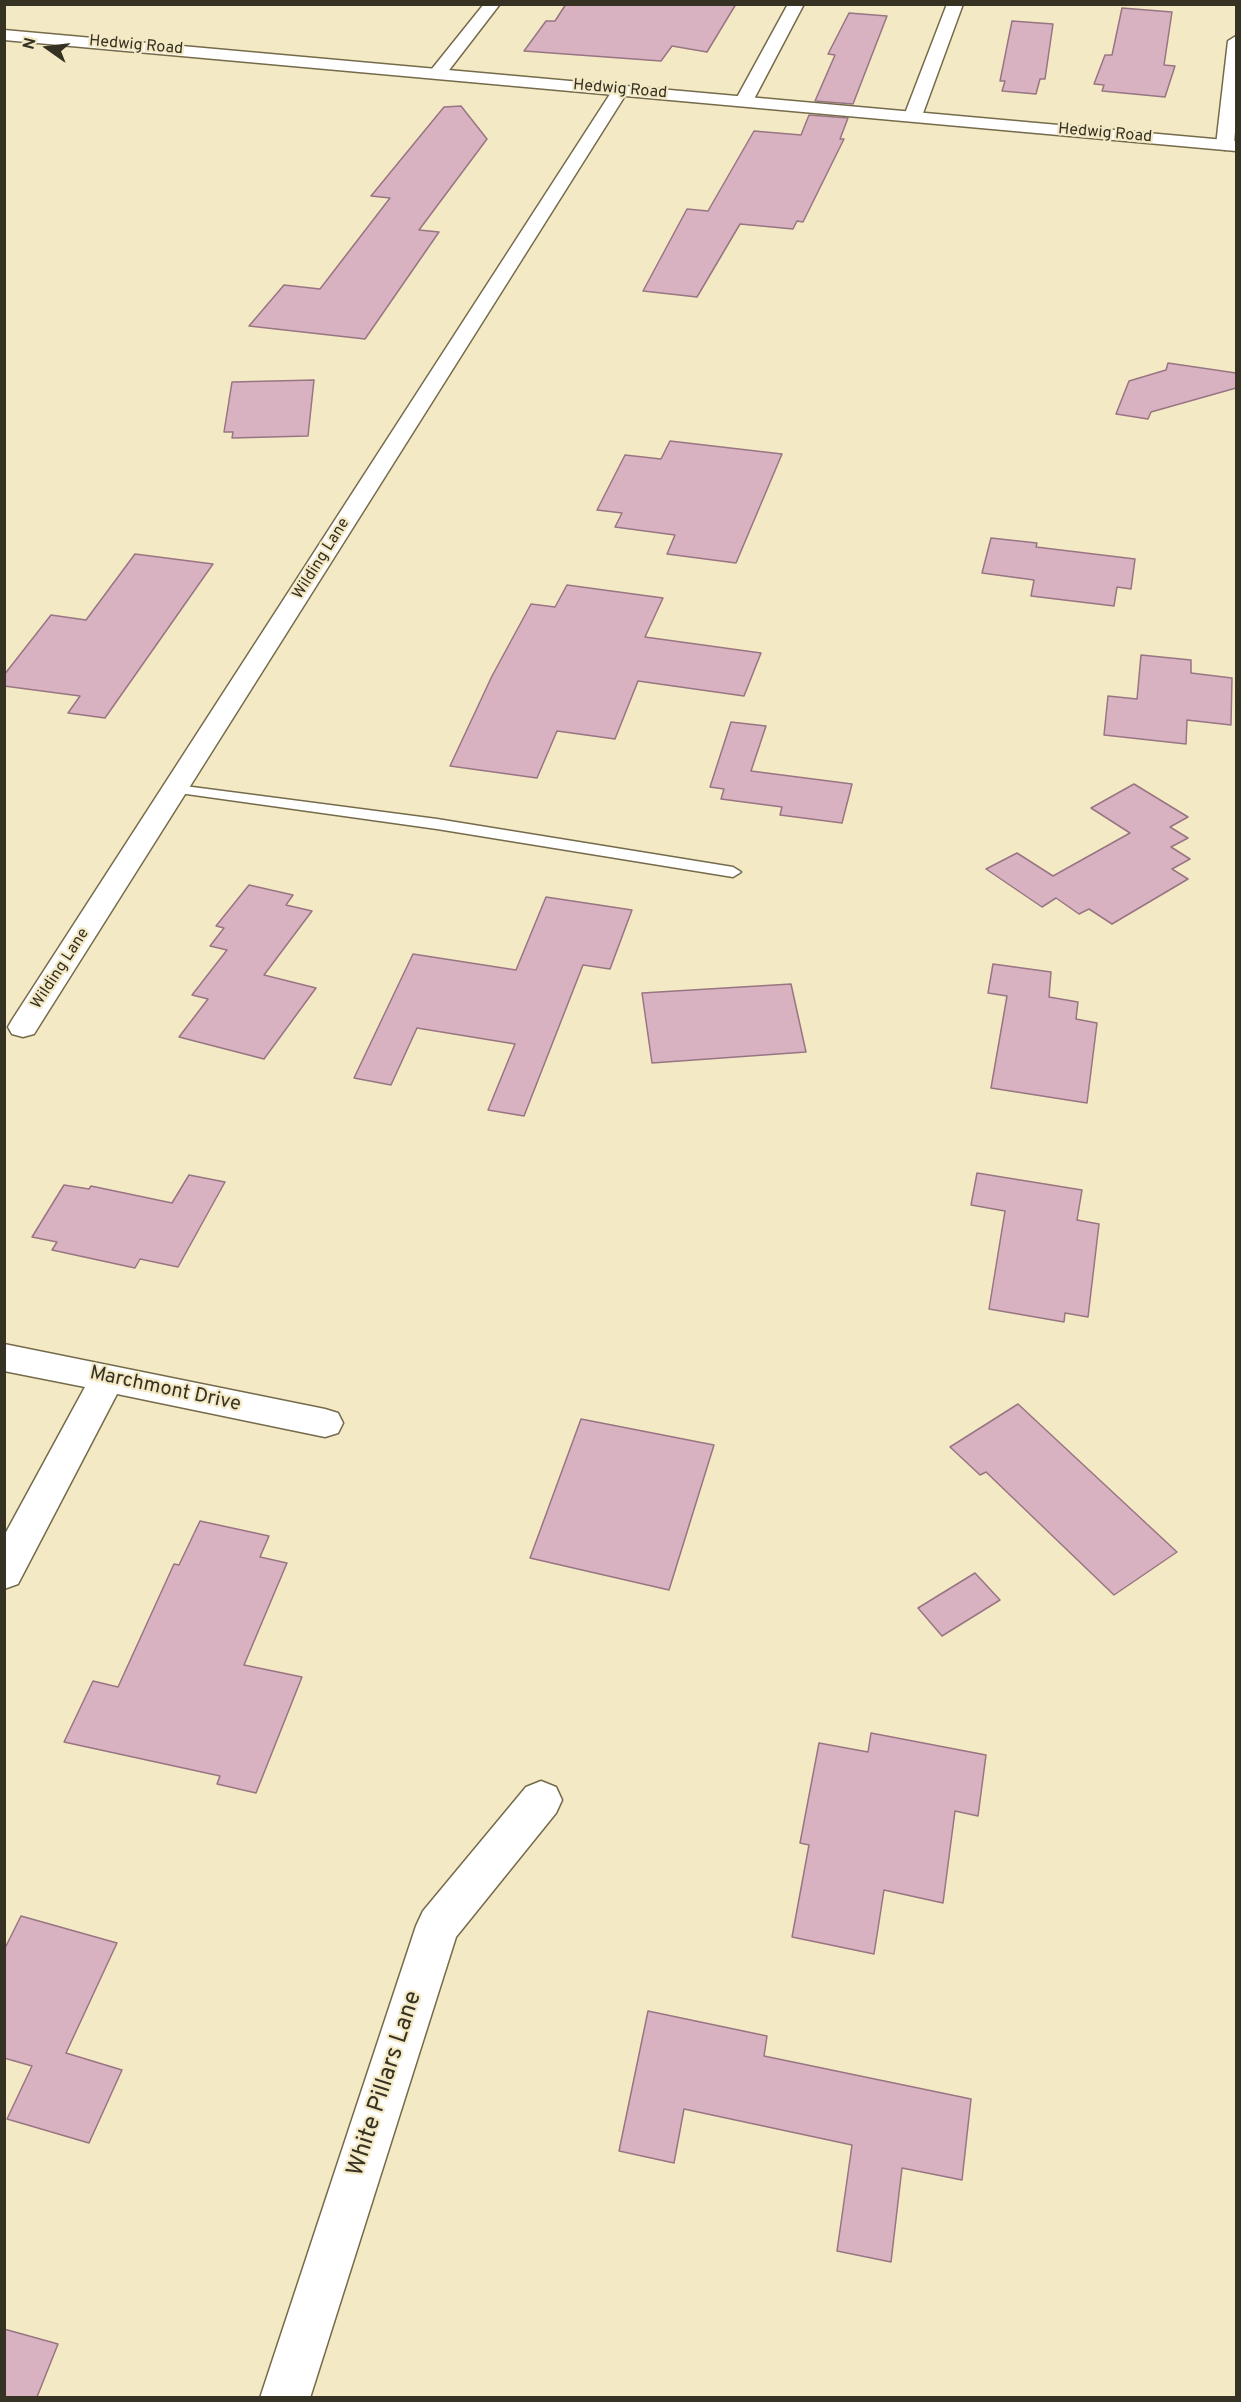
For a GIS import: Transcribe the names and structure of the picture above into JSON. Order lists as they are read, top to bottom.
{
  "streets": {
    "street": [
      "Hedwig Road",
      "Wilding Lane",
      "Marchmont Drive",
      "White Pillars Lane"
    ]
  },
  "crossings": [
    ["Hedwig Road", "Wilding Lane"]
  ],
  "north": "left"
}
